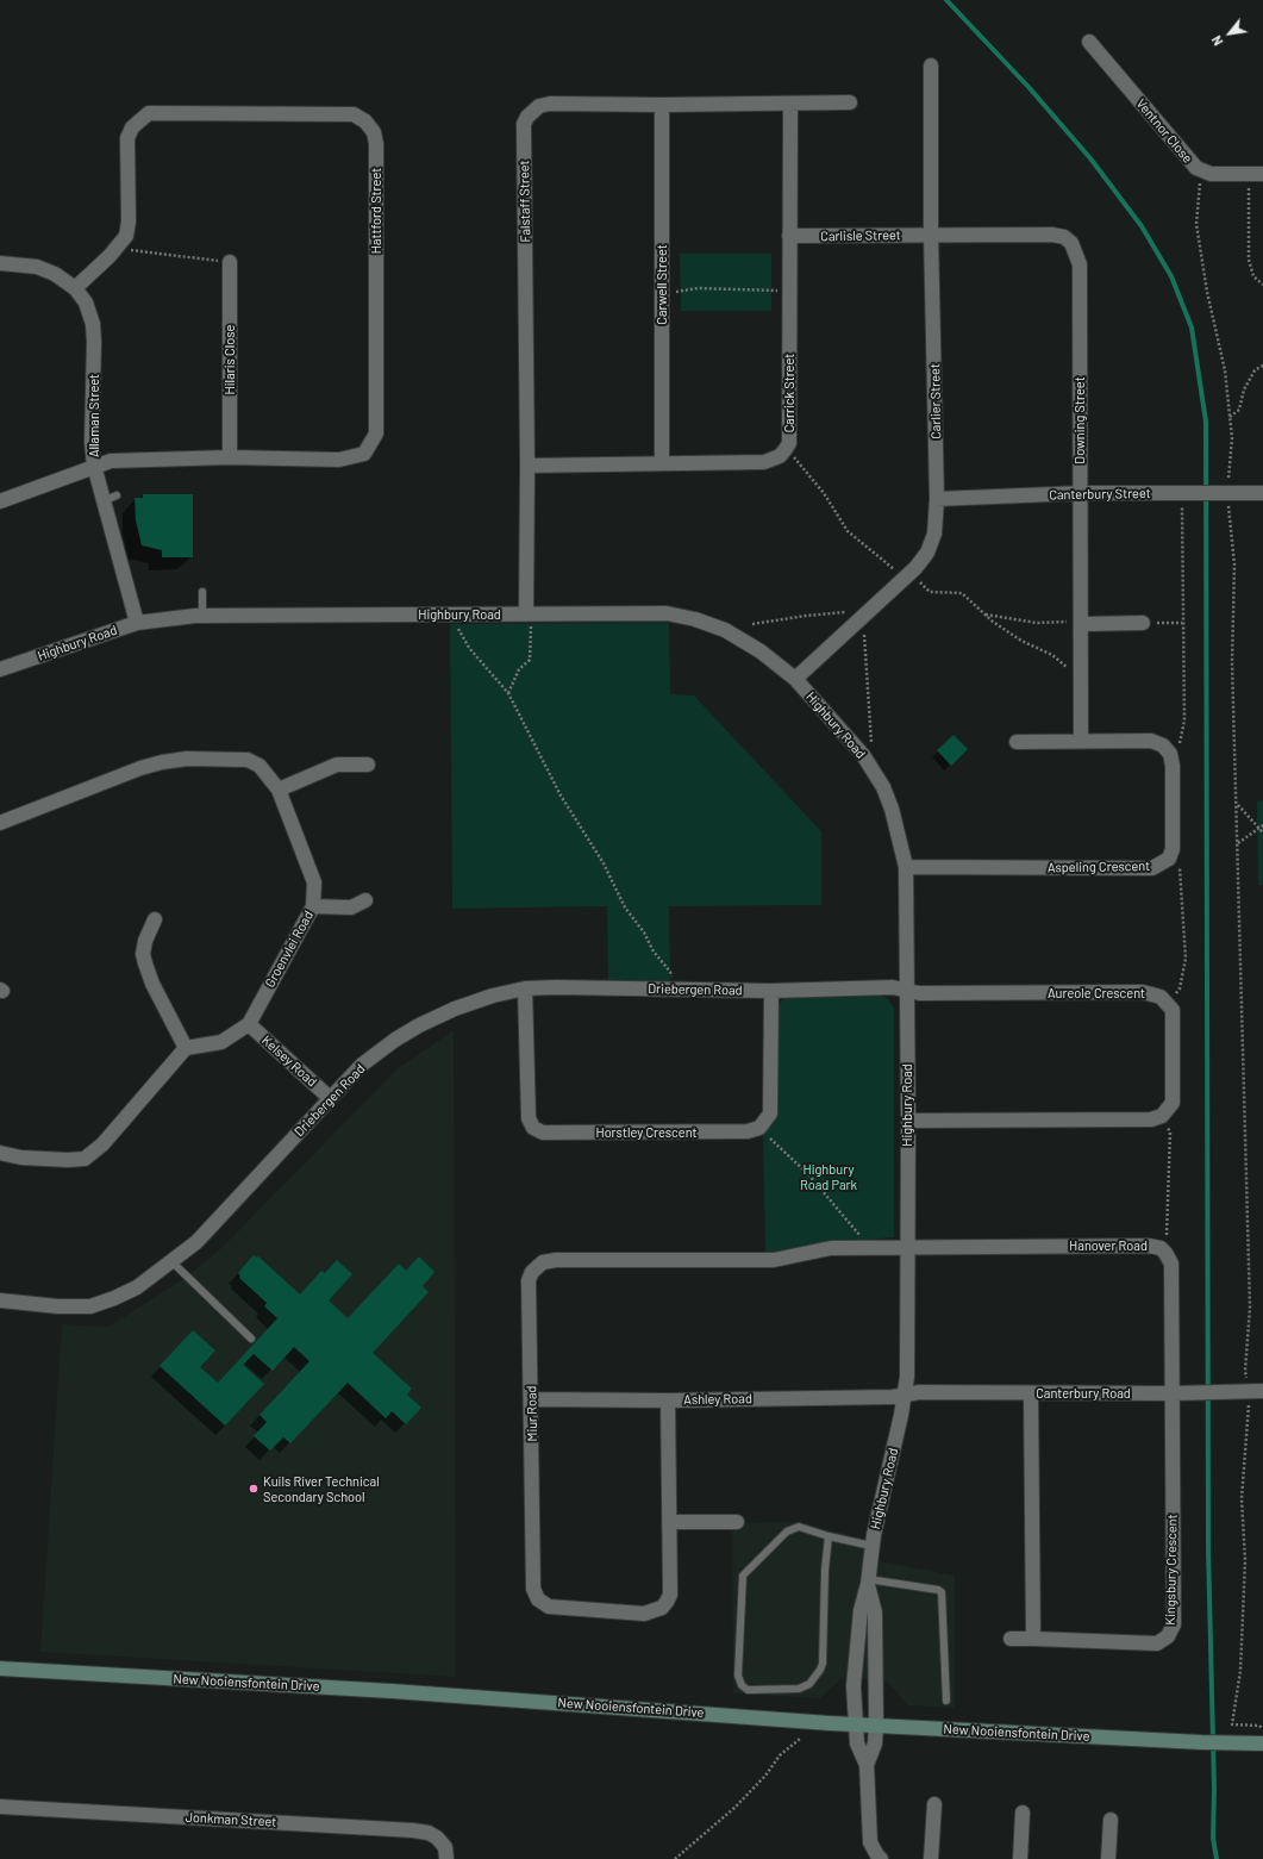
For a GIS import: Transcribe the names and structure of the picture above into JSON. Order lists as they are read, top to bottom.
{
  "streets": {
    "street": [
      "Ventnor Close",
      "Falstaff Street",
      "Hattford Street",
      "Carlisle Street",
      "Carwell Street",
      "Hilaris Close",
      "Carrick Street",
      "Carlier Street",
      "Allaman Street",
      "Downing Street",
      "Canterbury Street",
      "Highbury Road",
      "Aspeling Crescent",
      "Groenvlei Road",
      "Driebergen Road",
      "Aureole Crescent",
      "Kelsey Road",
      "Horstley Crescent",
      "Hanover Road",
      "Canterbury Road",
      "Ashley Road",
      "Miur Road",
      "Kingsbury Crescent",
      "New Nooiensfontein Drive",
      "Jonkman Street"
    ]
  },
  "crossings": [
    ["Falstaff Street", "Carwell Street"],
    ["Falstaff Street", "Carrick Street"],
    ["Falstaff Street", "Highbury Road"],
    ["Hattford Street", "Hilaris Close"],
    ["Hattford Street", "Allaman Street"],
    ["Carlisle Street", "Carrick Street"],
    ["Carlisle Street", "Carlier Street"],
    ["Carlisle Street", "Downing Street"],
    ["Carwell Street", "Carrick Street"],
    ["Carlier Street", "Downing Street"],
    ["Carlier Street", "Canterbury Street"],
    ["Carlier Street", "Highbury Road"],
    ["Allaman Street", "Highbury Road"],
    ["Downing Street", "Canterbury Street"],
    ["Highbury Road", "Aspeling Crescent"],
    ["Highbury Road", "Driebergen Road"],
    ["Highbury Road", "Aureole Crescent"],
    ["Highbury Road", "Hanover Road"],
    ["Highbury Road", "Canterbury Road"],
    ["Highbury Road", "Ashley Road"],
    ["Highbury Road", "Miur Road"],
    ["Highbury Road", "New Nooiensfontein Drive"],
    ["Groenvlei Road", "Kelsey Road"],
    ["Driebergen Road", "Aureole Crescent"],
    ["Driebergen Road", "Kelsey Road"],
    ["Driebergen Road", "Horstley Crescent"],
    ["Hanover Road", "Canterbury Road"],
    ["Hanover Road", "Miur Road"],
    ["Hanover Road", "Kingsbury Crescent"],
    ["Canterbury Road", "Ashley Road"],
    ["Canterbury Road", "Kingsbury Crescent"],
    ["Ashley Road", "Miur Road"]
  ],
  "parks": ["Highbury Road Park"],
  "places": ["Kuils River Technical Secondary School"],
  "north": "bottom left"
}
